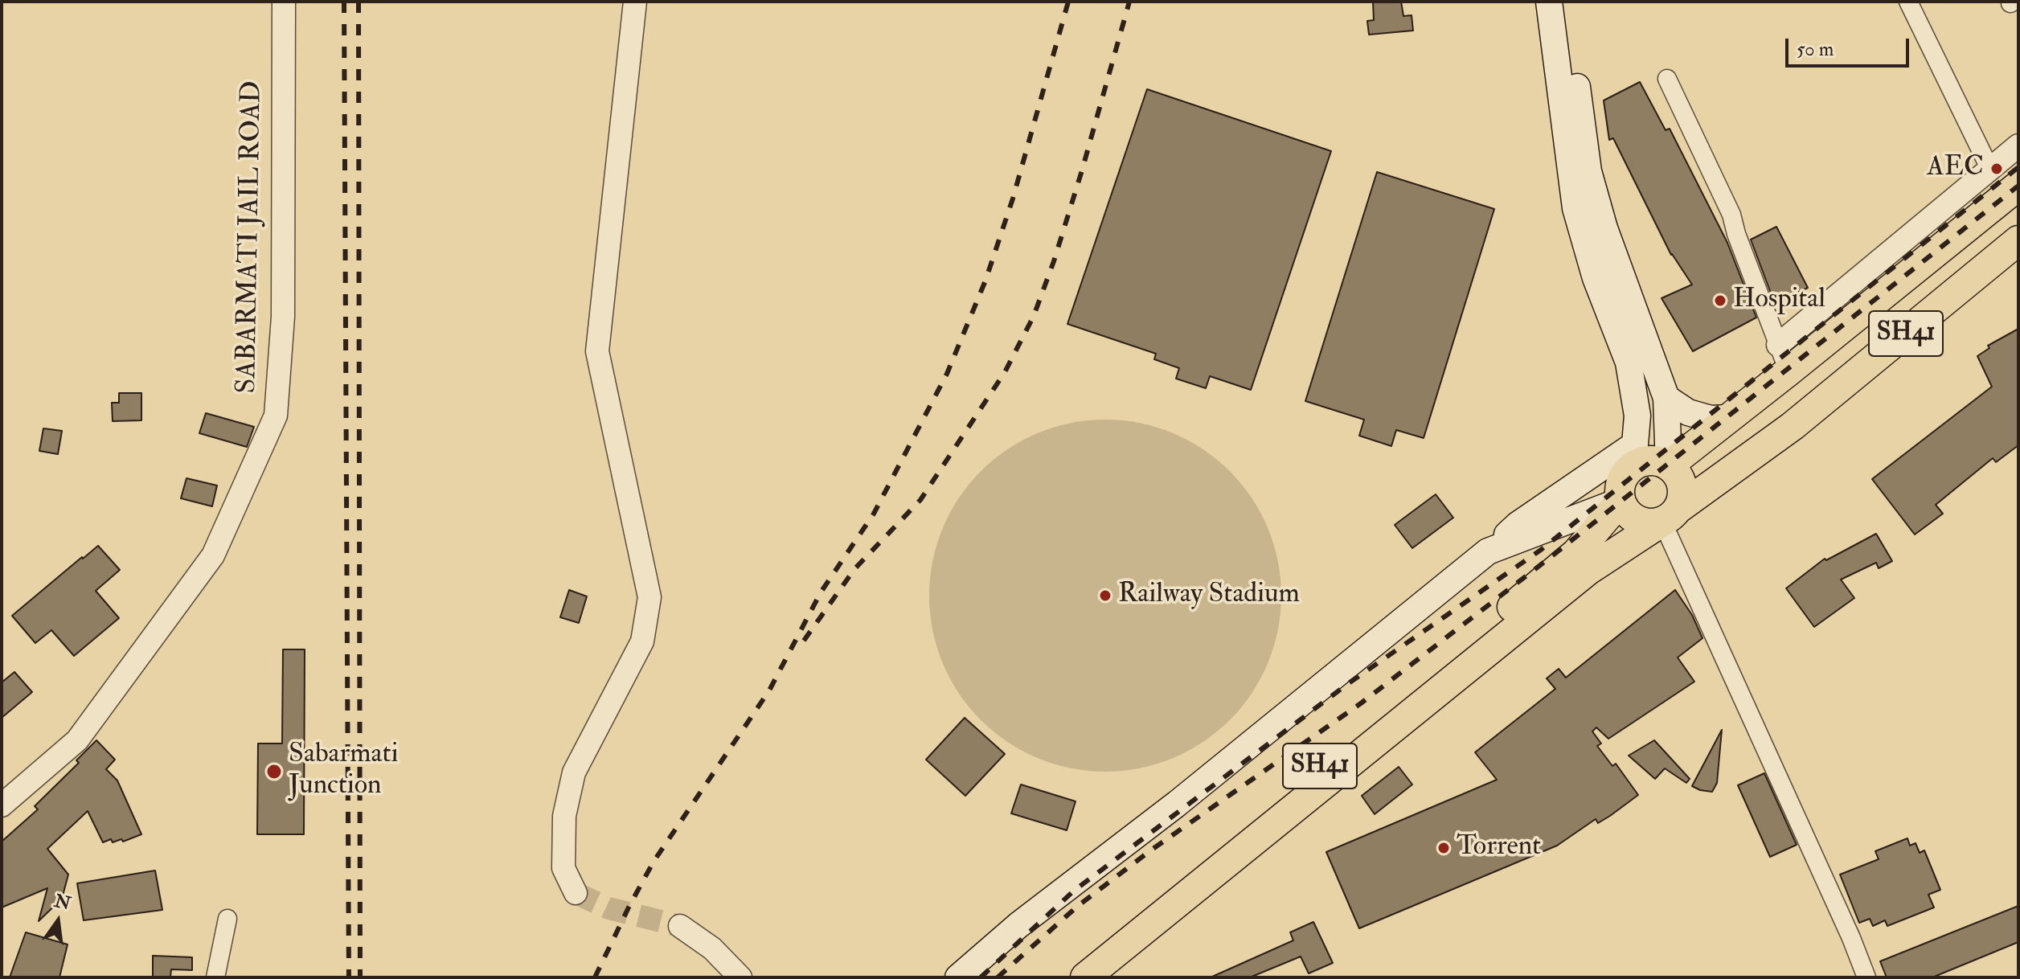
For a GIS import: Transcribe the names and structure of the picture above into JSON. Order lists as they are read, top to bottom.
{
  "streets": {
    "main road": ["SH41"],
    "street": ["SABARMATI JAIL ROAD"]
  },
  "places": [
    "AEC",
    "Hospital",
    "Railway Stadium",
    "Sabarmati Junction",
    "Torrent"
  ],
  "scale_bar": "50 m",
  "north": "top"
}
